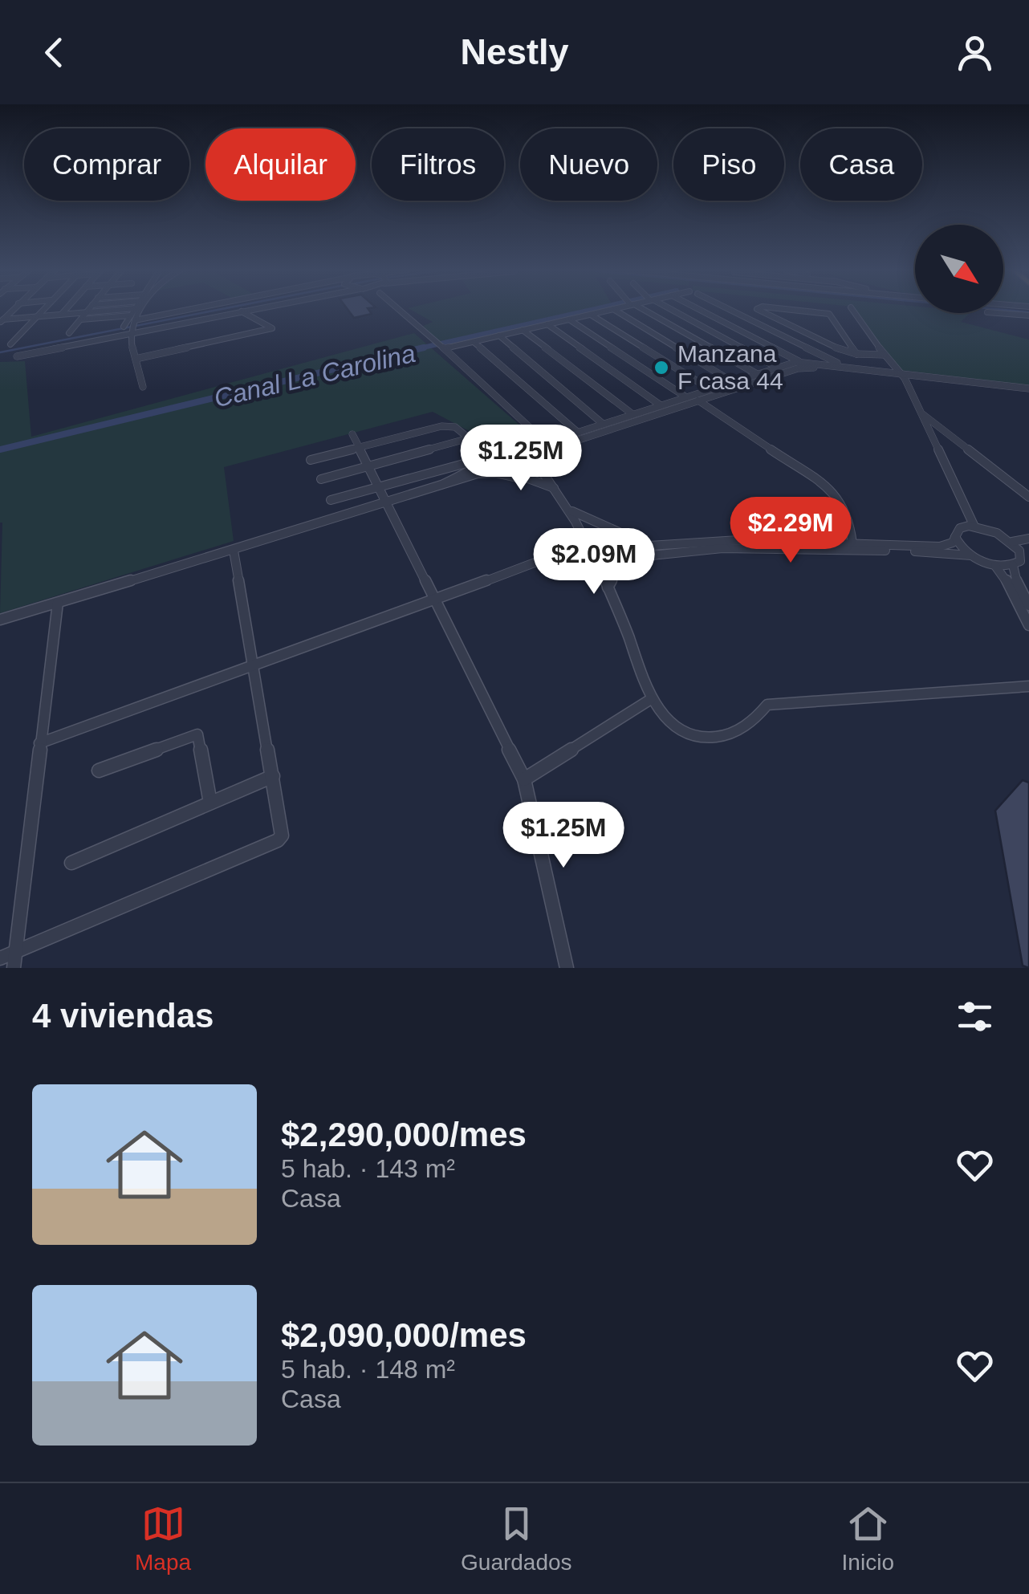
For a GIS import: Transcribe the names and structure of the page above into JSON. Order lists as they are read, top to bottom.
{
  "water": ["Canal La Carolina"],
  "places": ["Manzana F casa 44"],
  "north": "bottom right",
  "page": {
    "header": "Nestly",
    "chip": [
      "Comprar",
      "Alquilar",
      "Filtros",
      "Nuevo",
      "Piso",
      "Casa"
    ],
    "price": [
      "$1.25M",
      "$2.29M",
      "$2.09M",
      "$1.25M"
    ],
    "heading": "4 viviendas",
    "list": [
      {
        "name": "$2,290,000/mes",
        "note": "5 hab. · 143 m² · Casa"
      },
      {
        "name": "$2,090,000/mes",
        "note": "5 hab. · 148 m² · Casa"
      }
    ],
    "tabs": ["Mapa", "Guardados", "Inicio"]
  }
}
